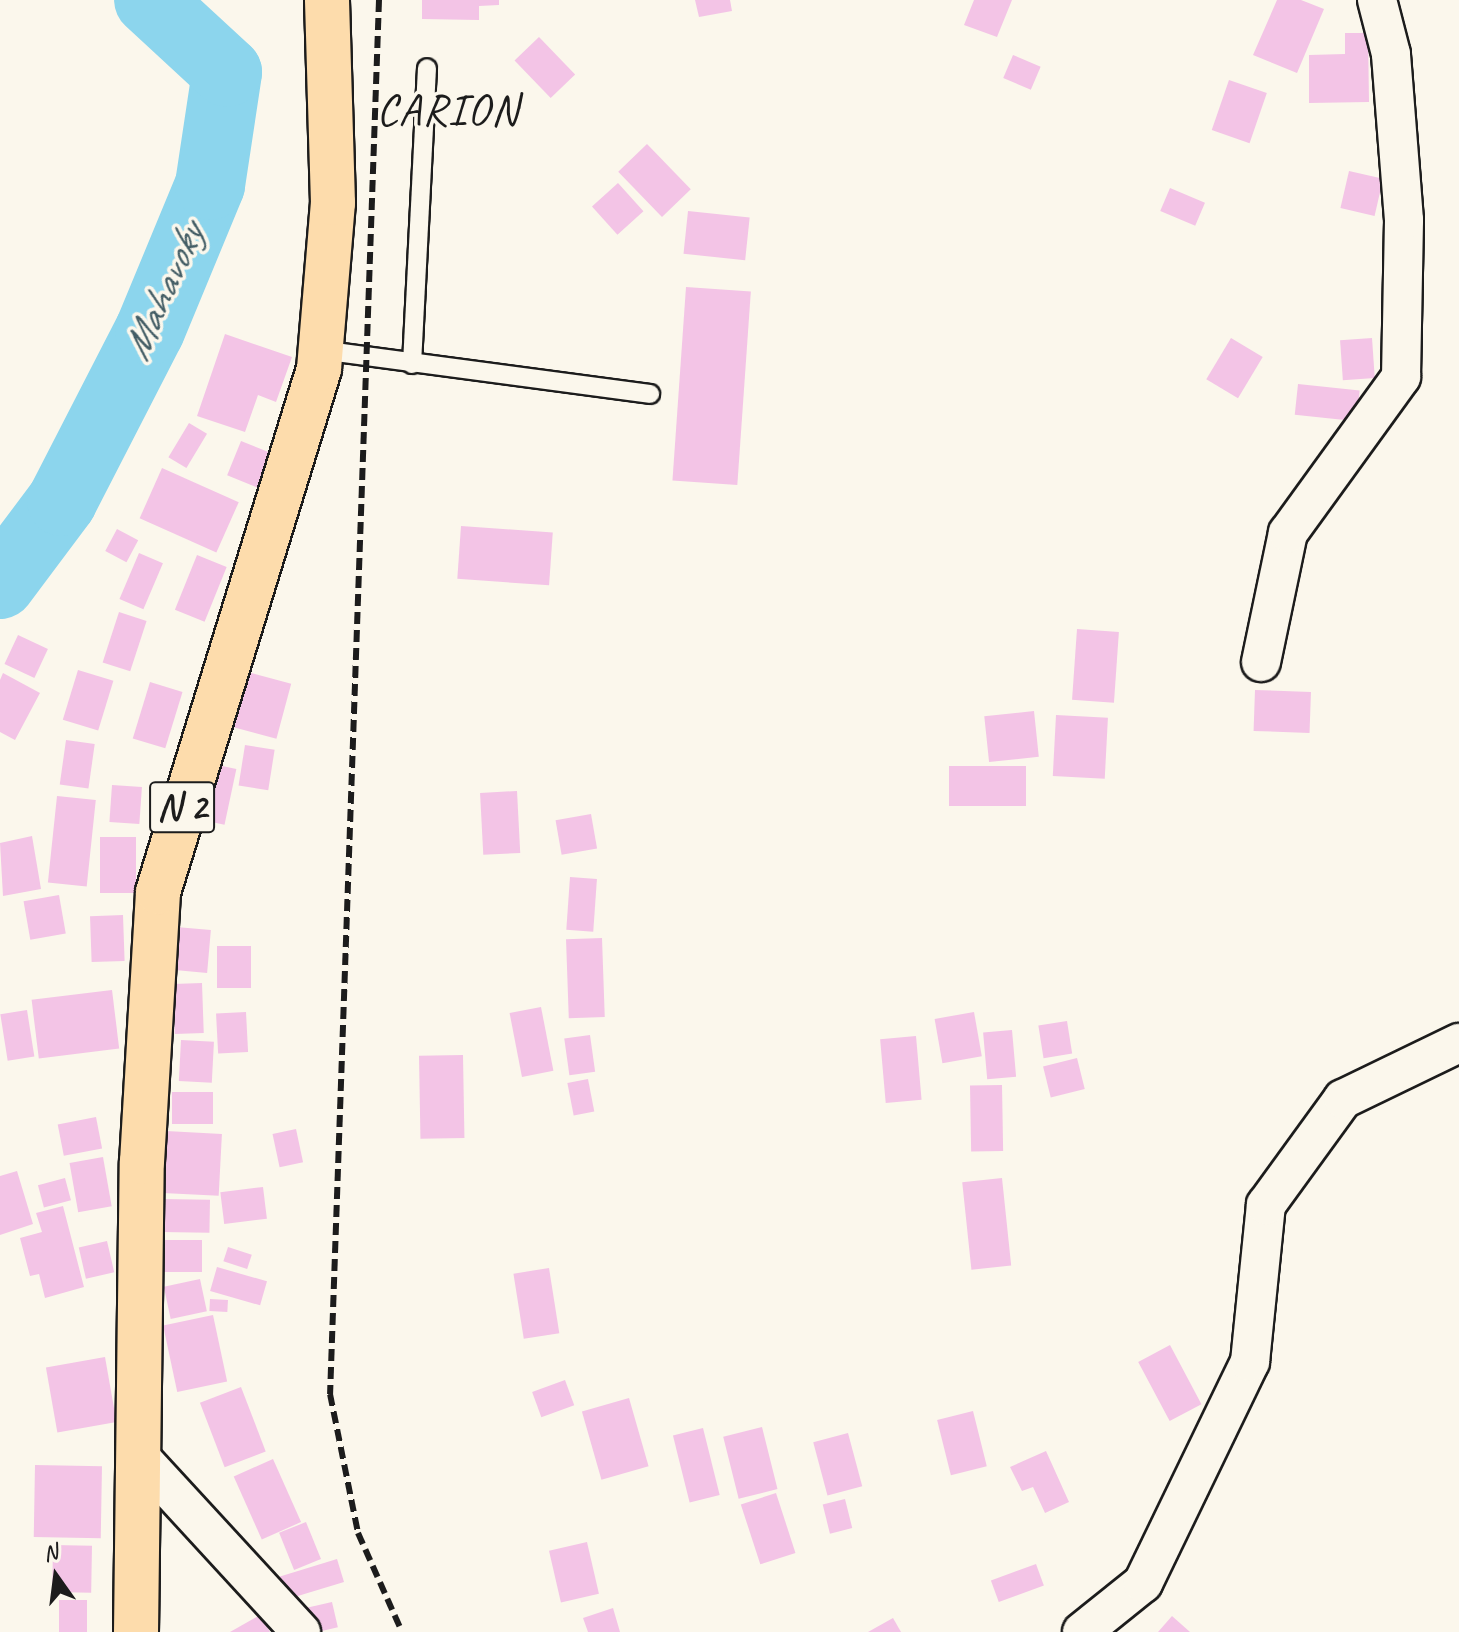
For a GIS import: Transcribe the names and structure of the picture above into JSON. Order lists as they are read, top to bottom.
{
  "streets": {
    "main road": ["N 2"]
  },
  "districts": ["CARION"],
  "water": ["Mahavoky"],
  "north": "top"
}
